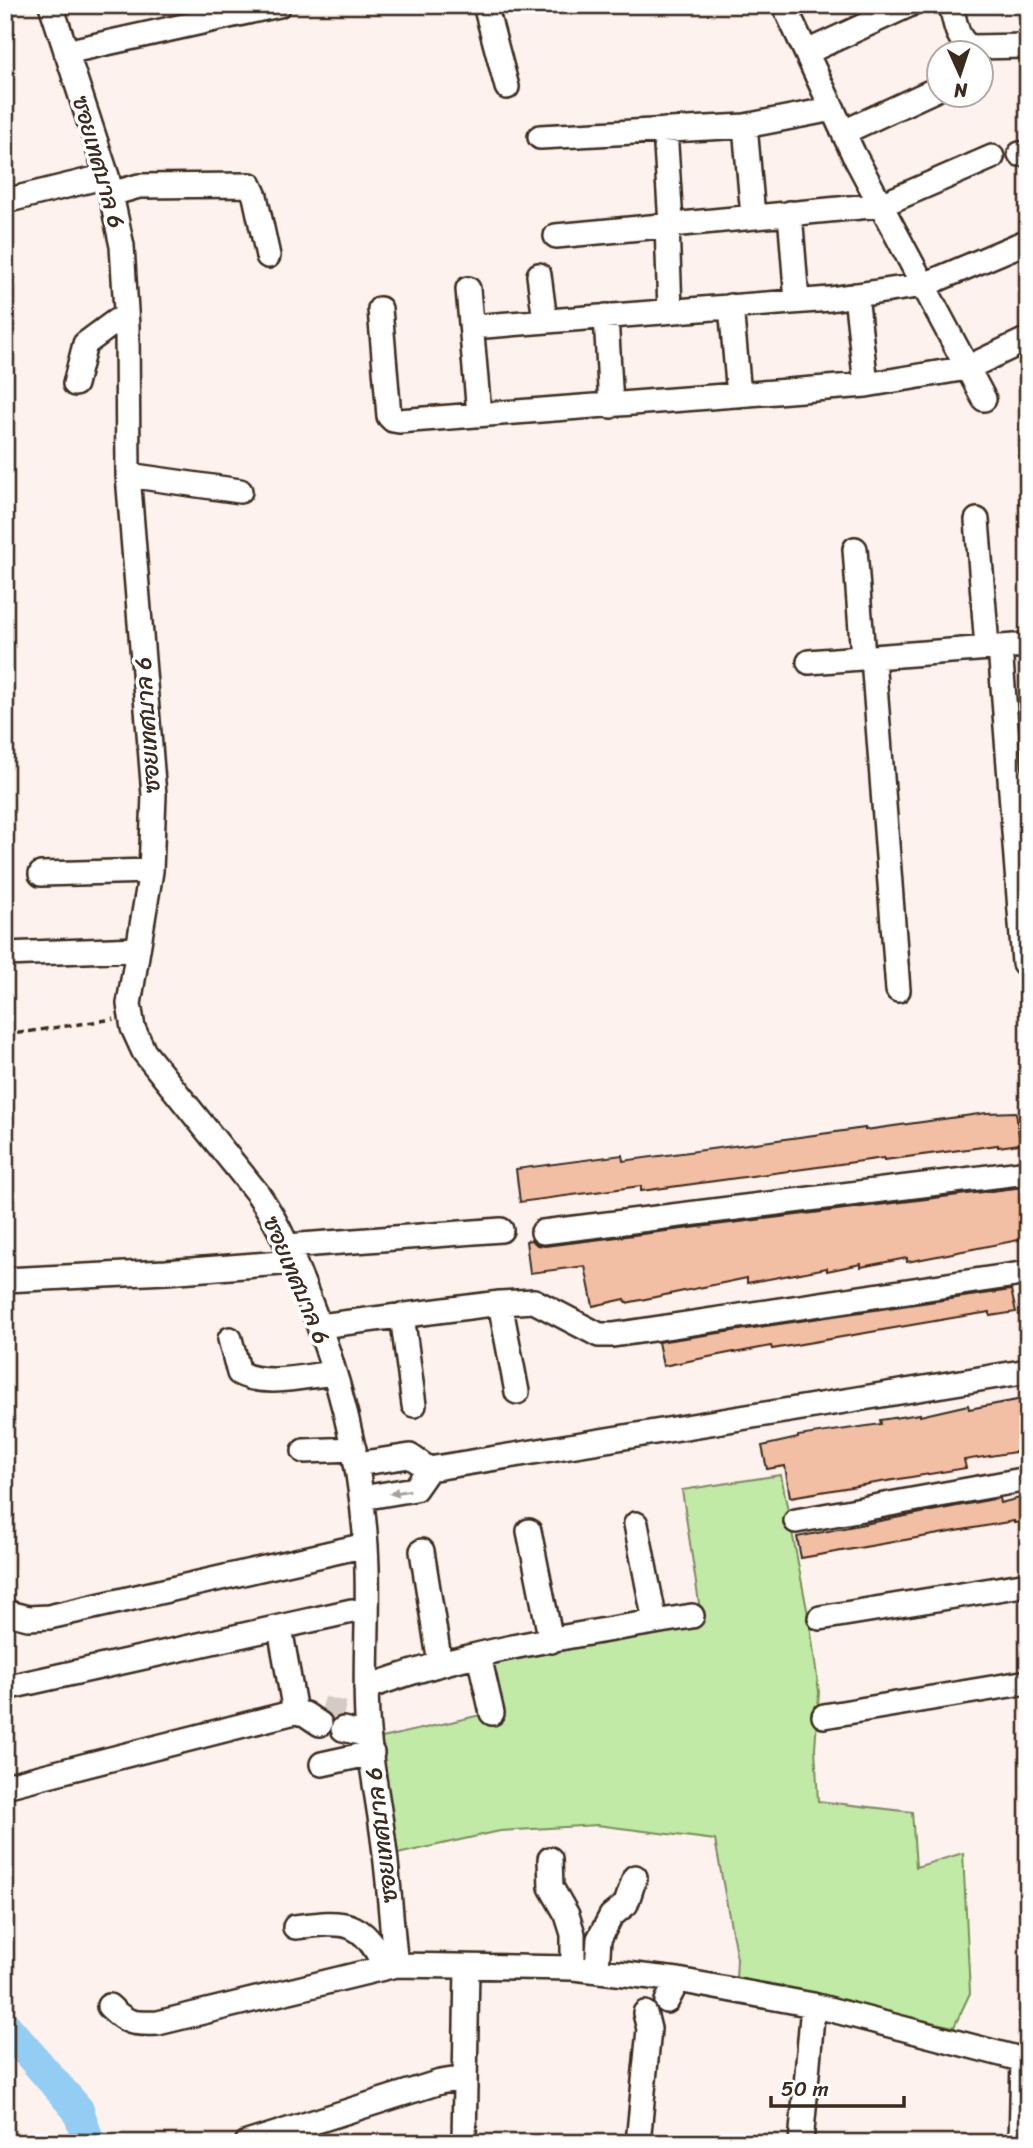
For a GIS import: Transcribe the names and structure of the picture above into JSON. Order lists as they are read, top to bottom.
{
  "streets": {
    "street": ["ซอยเทศบาล 6"]
  },
  "scale_bar": "50 m",
  "north": "bottom"
}
